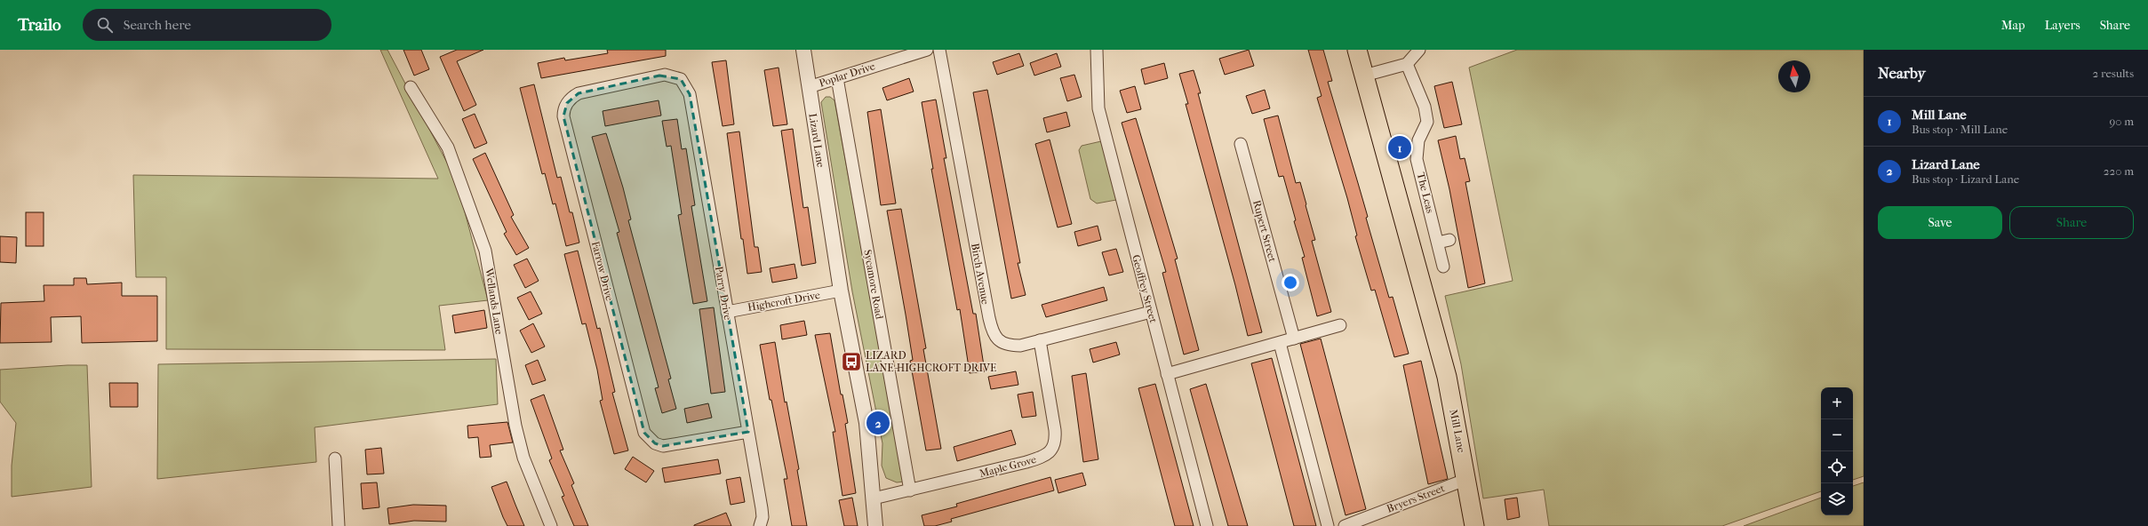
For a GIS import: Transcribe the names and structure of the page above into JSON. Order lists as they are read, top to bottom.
{
  "streets": {
    "main road": ["Mill Lane"],
    "street": [
      "Poplar Drive",
      "Lizard Lane",
      "The Leas",
      "Rupert Street",
      "Farrow Drive",
      "Birch Avenue",
      "Sycamore Road",
      "Geoffrey Street",
      "Parry Drive",
      "Wellands Lane",
      "Highcroft Drive",
      "Maple Grove",
      "Bryers Street"
    ]
  },
  "crossings": [
    ["Poplar Drive", "Lizard Lane"],
    ["Poplar Drive", "Sycamore Road"],
    ["Lizard Lane", "Highcroft Drive"],
    ["Lizard Lane", "Maple Grove"],
    ["Farrow Drive", "Parry Drive"],
    ["Birch Avenue", "Geoffrey Street"],
    ["Birch Avenue", "Maple Grove"],
    ["Sycamore Road", "Maple Grove"],
    ["Parry Drive", "Highcroft Drive"],
    ["Mill Lane", "Bryers Street"]
  ],
  "places": {
    "bus stop": ["LIZARD LANE-HIGHCROFT DRIVE"]
  },
  "north": "top",
  "page": {
    "header": "Trailo",
    "search": "Search here",
    "nav": ["Map", "Layers", "Share"],
    "heading": ["Nearby", "2 results"],
    "list": [
      {
        "mark": "1",
        "name": "Mill Lane",
        "note": "Bus stop · Mill Lane",
        "value": "90 m"
      },
      {
        "mark": "2",
        "name": "Lizard Lane",
        "note": "Bus stop · Lizard Lane",
        "value": "220 m"
      }
    ],
    "pins": ["1", "2"],
    "buttons": ["Save", "Share"],
    "map_buttons": ["+", "−"]
  }
}
